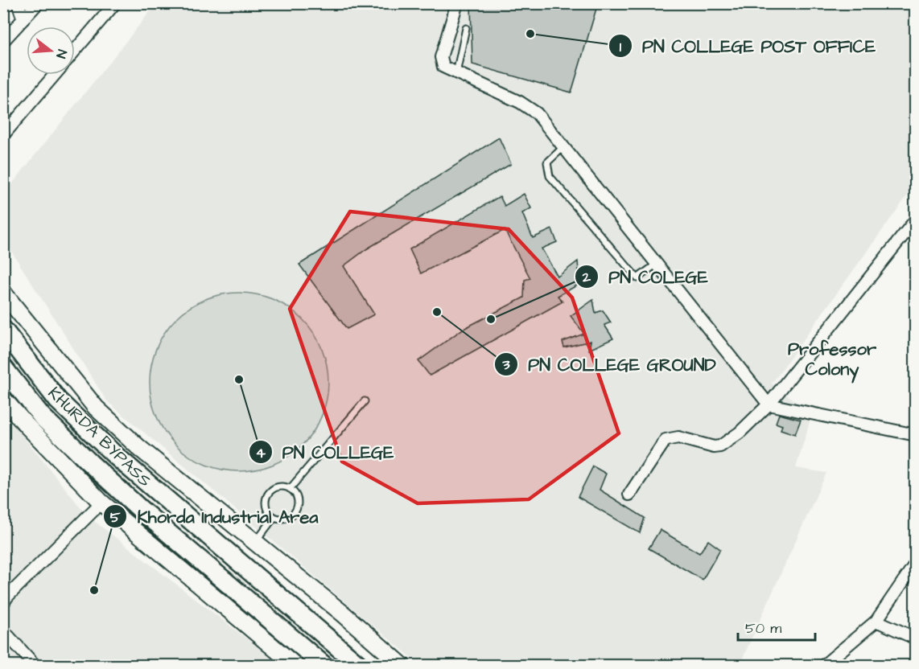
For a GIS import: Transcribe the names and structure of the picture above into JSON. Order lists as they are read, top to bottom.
{
  "streets": {
    "highway": ["KHURDA BYPASS"]
  },
  "districts": ["Professor Colony"],
  "places": [
    "PN COLLEGE POST OFFICE",
    "PN COLLEGE GROUND",
    "PN COLEGE",
    "PN COLLEGE",
    "Khorda Industrial Area"
  ],
  "scale_bar": "50 m",
  "north": "right"
}
